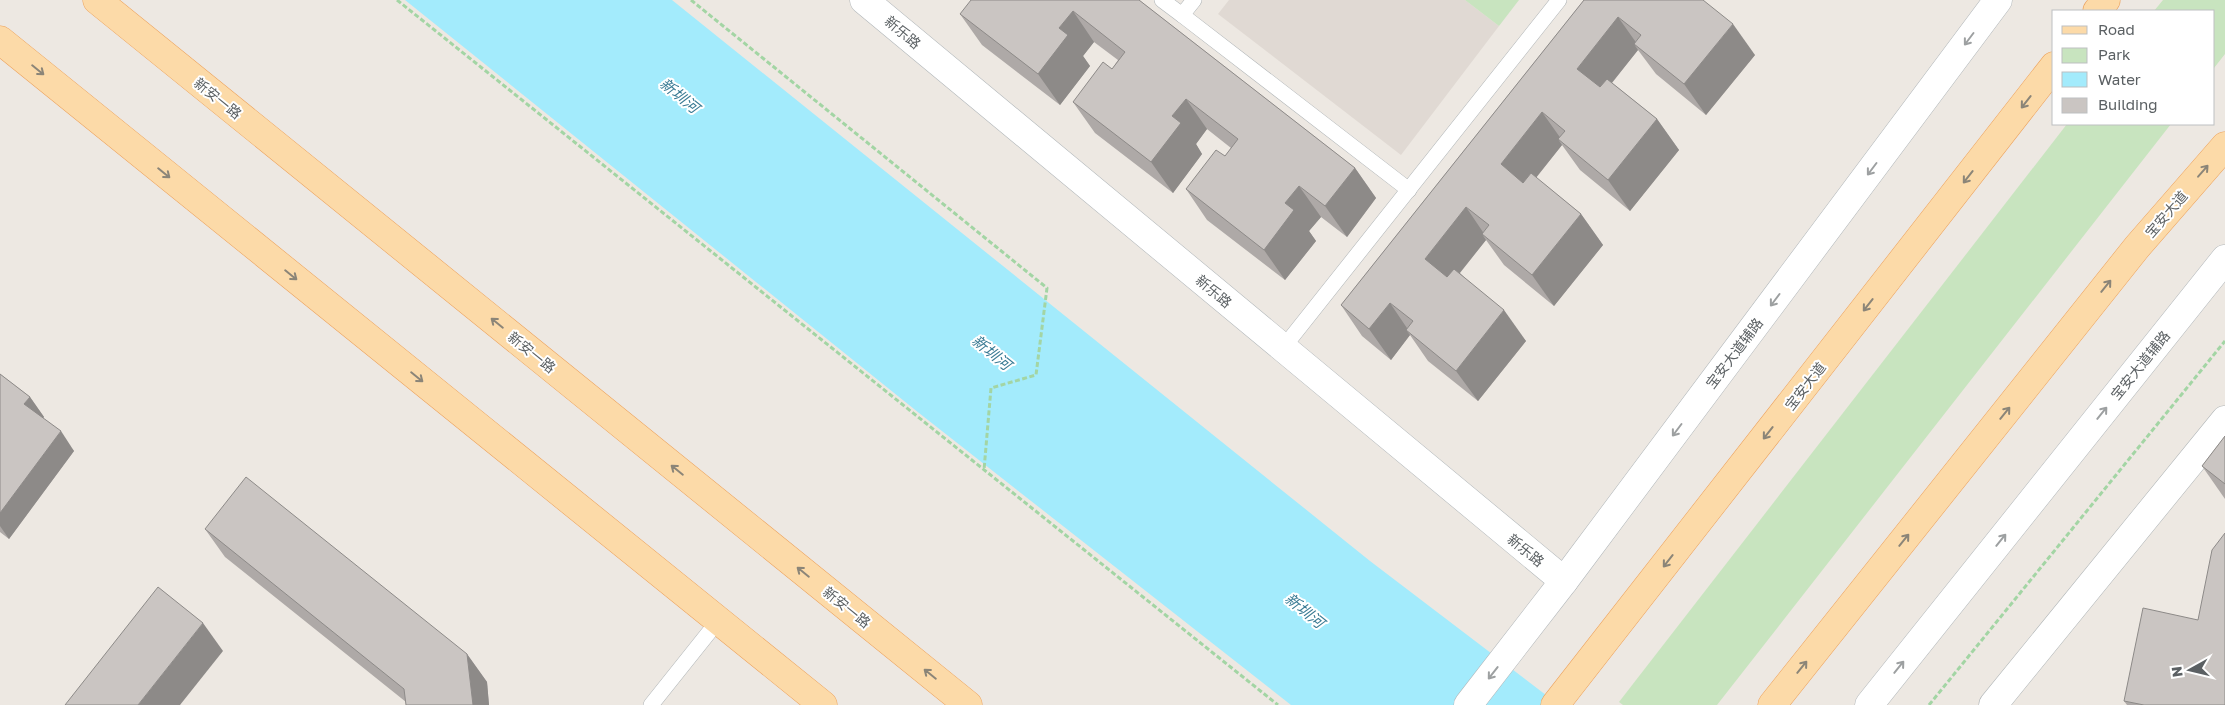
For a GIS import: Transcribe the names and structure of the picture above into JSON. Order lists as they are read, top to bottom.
{
  "streets": {
    "main road": [
      "新乐路",
      "新安一路",
      "宝安大道",
      "宝安大道辅路"
    ]
  },
  "crossings": [
    ["新乐路", "宝安大道辅路"]
  ],
  "water": ["新圳河"],
  "legend": [
    "Road",
    "Park",
    "Water",
    "Building"
  ],
  "north": "left"
}
